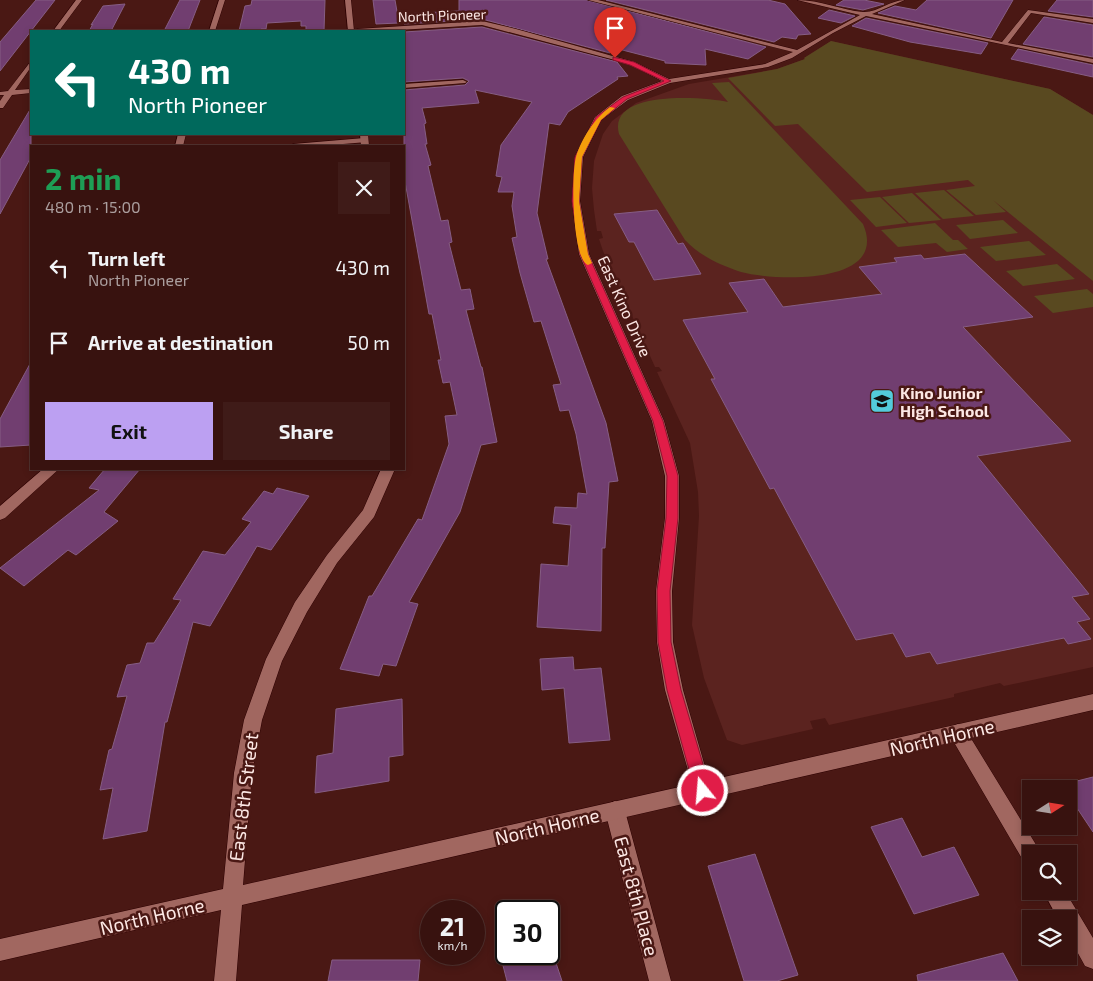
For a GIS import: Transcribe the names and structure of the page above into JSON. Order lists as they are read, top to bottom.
{
  "streets": {
    "street": [
      "North Pioneer",
      "East Kino Drive",
      "North Horne",
      "East 8th Street",
      "East 8th Place"
    ]
  },
  "crossings": [
    ["North Pioneer", "East Kino Drive"],
    ["East Kino Drive", "North Horne"],
    ["North Horne", "East 8th Street"],
    ["North Horne", "East 8th Place"]
  ],
  "places": {
    "school or university": ["Kino Junior High School"]
  },
  "north": "right",
  "page": {
    "turn": ["430 m", "North Pioneer"],
    "heading": ["2 min", "480 m · 15:00"],
    "list": [
      {
        "name": "Turn left",
        "note": "North Pioneer",
        "value": "430 m"
      },
      {
        "name": "Arrive at destination",
        "value": "50 m"
      }
    ],
    "buttons": ["Exit", "Share"],
    "speed": "21 km/h",
    "limit": "30"
  }
}
